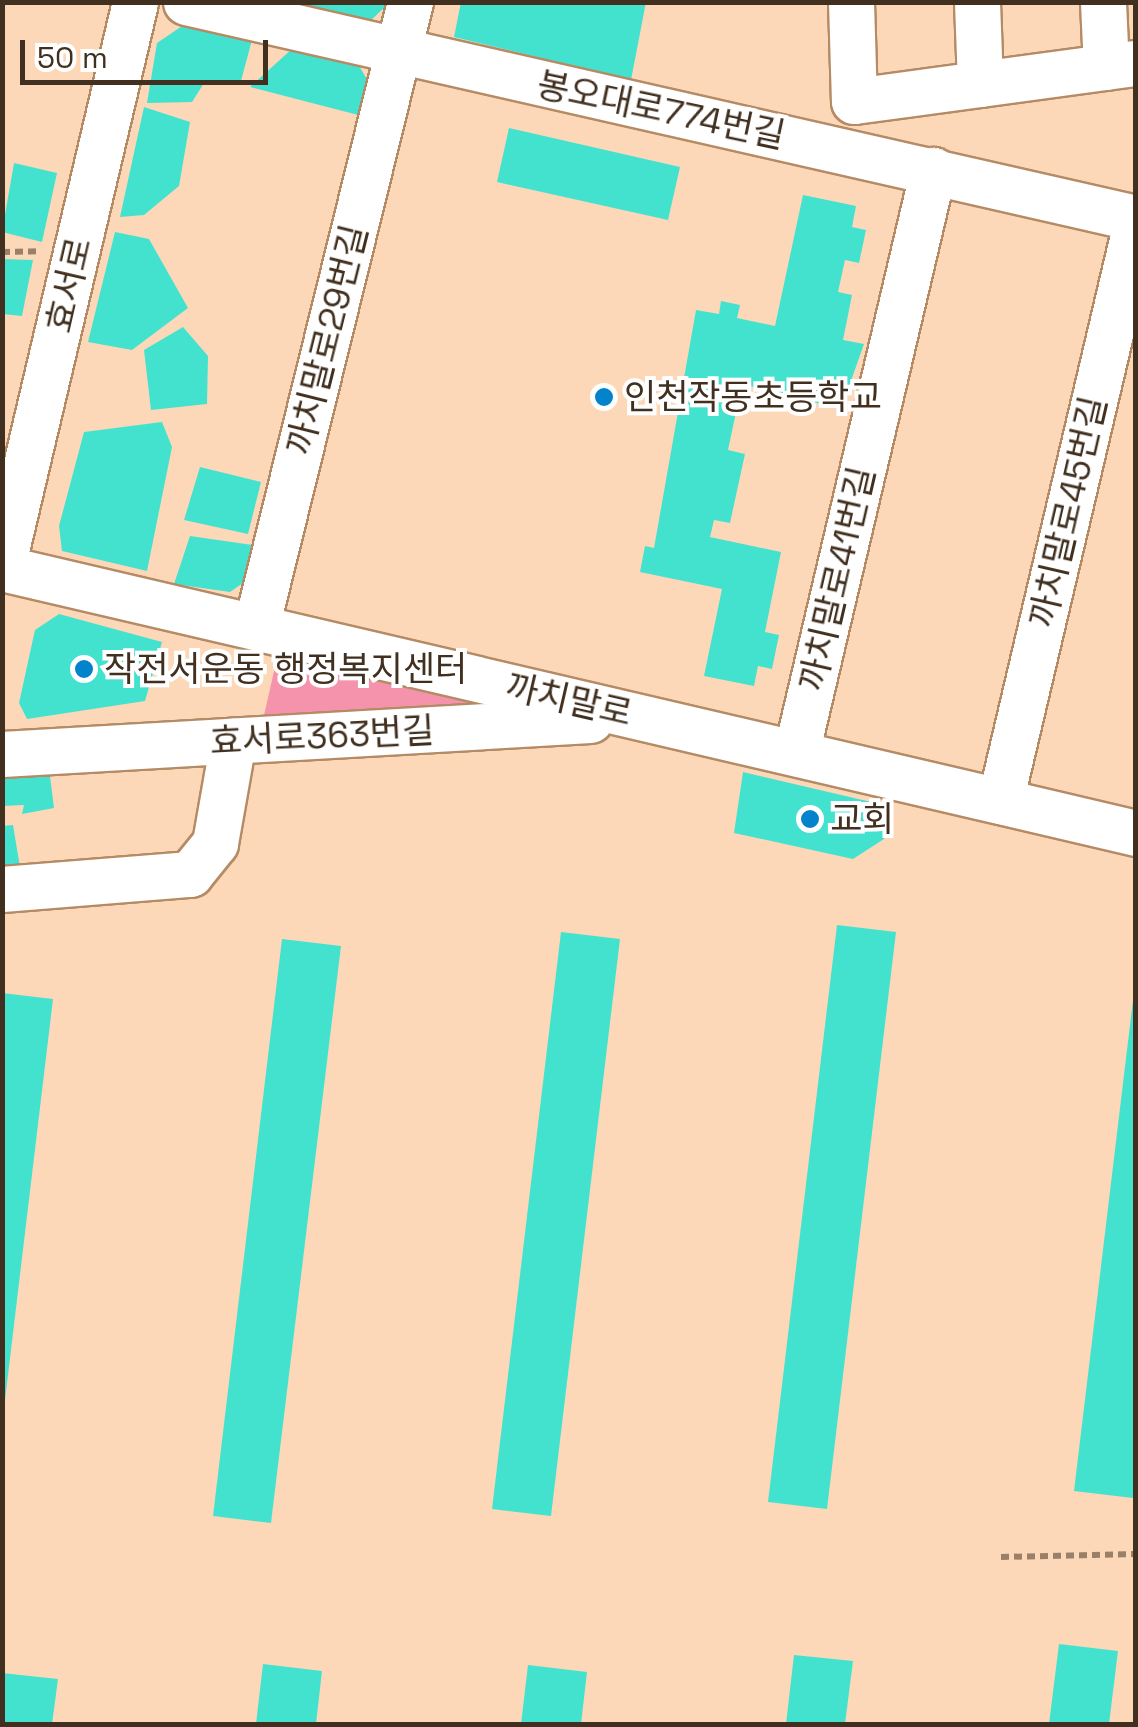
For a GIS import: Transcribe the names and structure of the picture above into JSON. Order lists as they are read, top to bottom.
{
  "streets": {
    "street": [
      "봉오대로774번길",
      "효서로",
      "까치말로29번길",
      "까치말로45번길",
      "까치말로41번길",
      "까치말로",
      "효서로363번길"
    ]
  },
  "crossings": [
    ["봉오대로774번길", "까치말로29번길"],
    ["봉오대로774번길", "까치말로45번길"],
    ["봉오대로774번길", "까치말로41번길"],
    ["효서로", "까치말로"],
    ["까치말로29번길", "까치말로"],
    ["까치말로45번길", "까치말로"],
    ["까치말로41번길", "까치말로"],
    ["까치말로", "효서로363번길"]
  ],
  "places": ["인천작동초등학교", "작전서운동 행정복지센터", "교회"],
  "scale_bar": "50 m"
}
